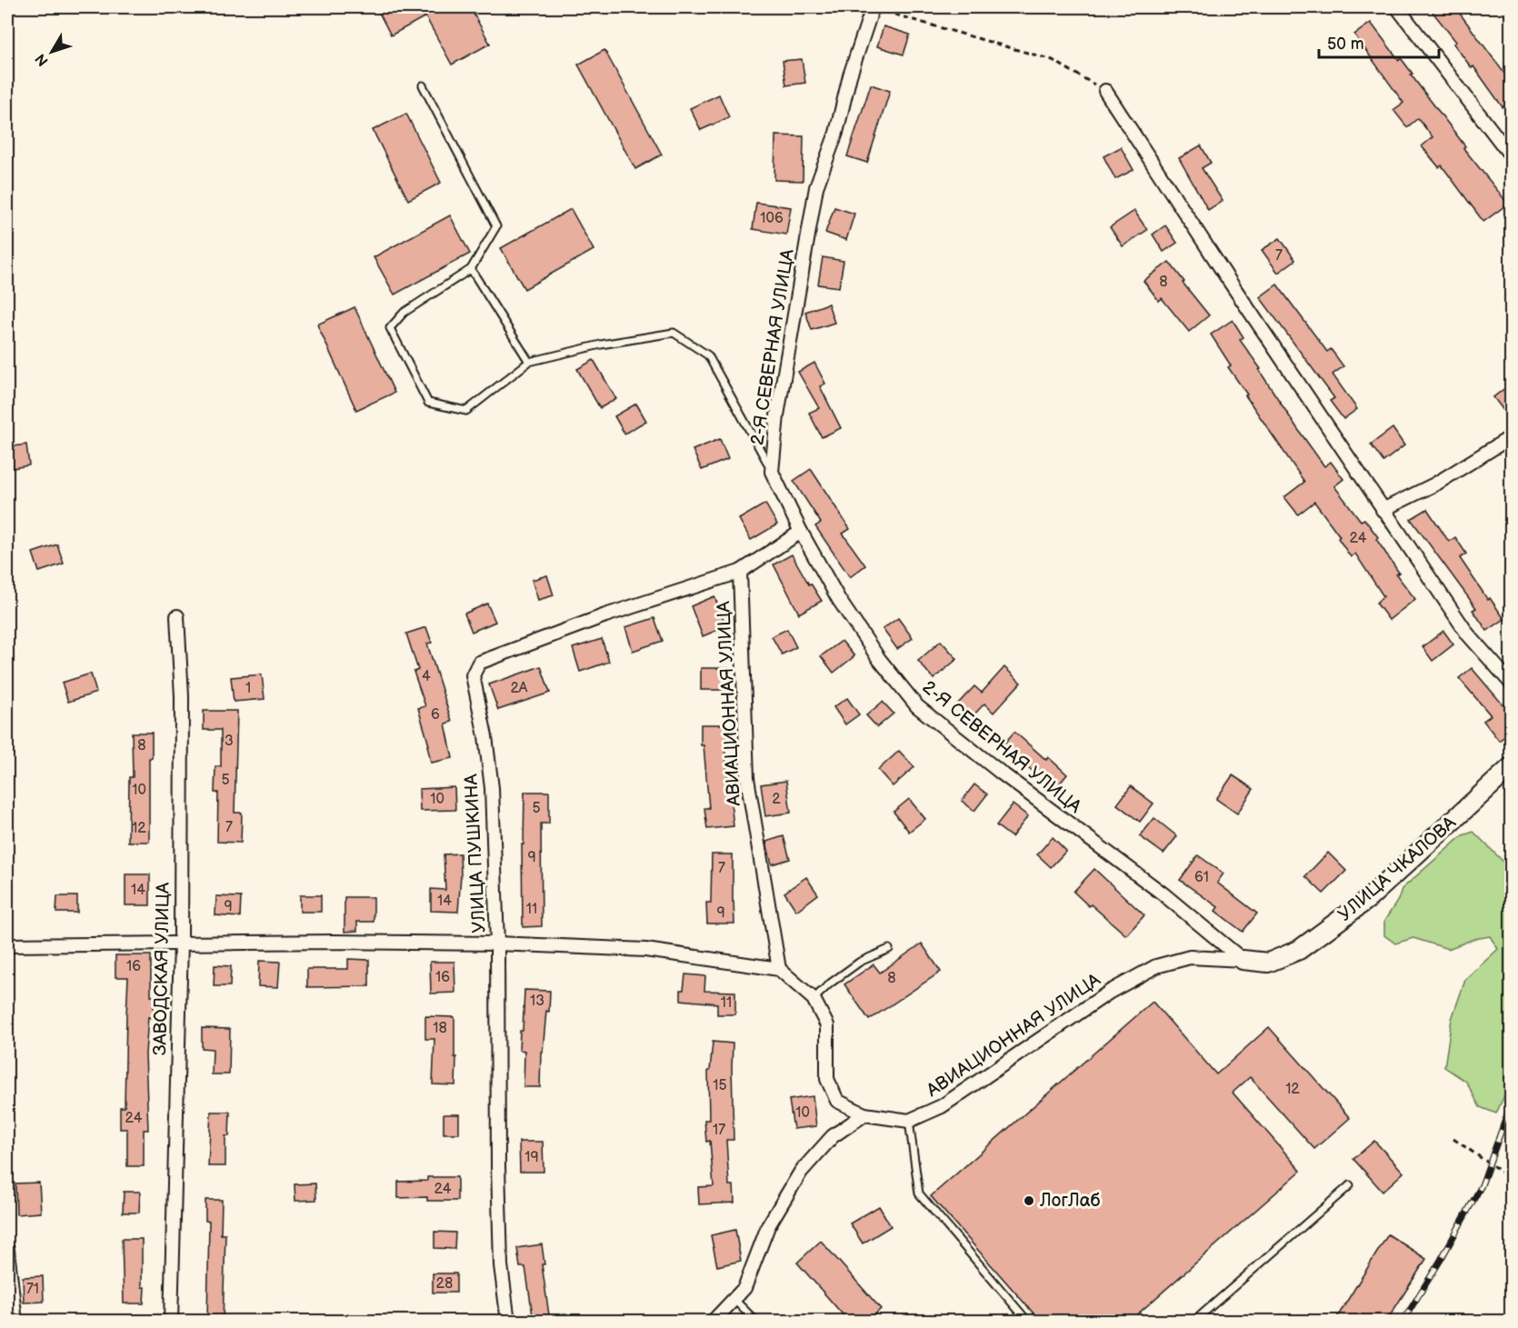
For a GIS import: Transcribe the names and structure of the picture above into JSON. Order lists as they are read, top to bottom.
{
  "streets": {
    "street": [
      "2-Я СЕВЕРНАЯ УЛИЦА",
      "АВИАЦИОННАЯ УЛИЦА",
      "УЛИЦА ПУШКИНА",
      "УЛИЦА ЧКАЛОВА",
      "ЗАВОДСКАЯ УЛИЦА"
    ]
  },
  "crossings": [
    ["2-Я СЕВЕРНАЯ УЛИЦА", "АВИАЦИОННАЯ УЛИЦА"],
    ["2-Я СЕВЕРНАЯ УЛИЦА", "УЛИЦА ЧКАЛОВА"],
    ["АВИАЦИОННАЯ УЛИЦА", "УЛИЦА ПУШКИНА"],
    ["АВИАЦИОННАЯ УЛИЦА", "УЛИЦА ЧКАЛОВА"]
  ],
  "places": ["ЛогЛаб"],
  "house_numbers": [
    "106",
    "7",
    "8",
    "24",
    "4",
    "1",
    "2А",
    "6",
    "3",
    "8",
    "5",
    "10",
    "10",
    "2",
    "5",
    "7",
    "12",
    "9",
    "7",
    "61",
    "14",
    "14",
    "9",
    "11",
    "9",
    "16",
    "16",
    "8",
    "13",
    "11",
    "18",
    "15",
    "12",
    "10",
    "24",
    "17",
    "19",
    "24",
    "28",
    "71"
  ],
  "scale_bar": "50 m",
  "north": "bottom left"
}
